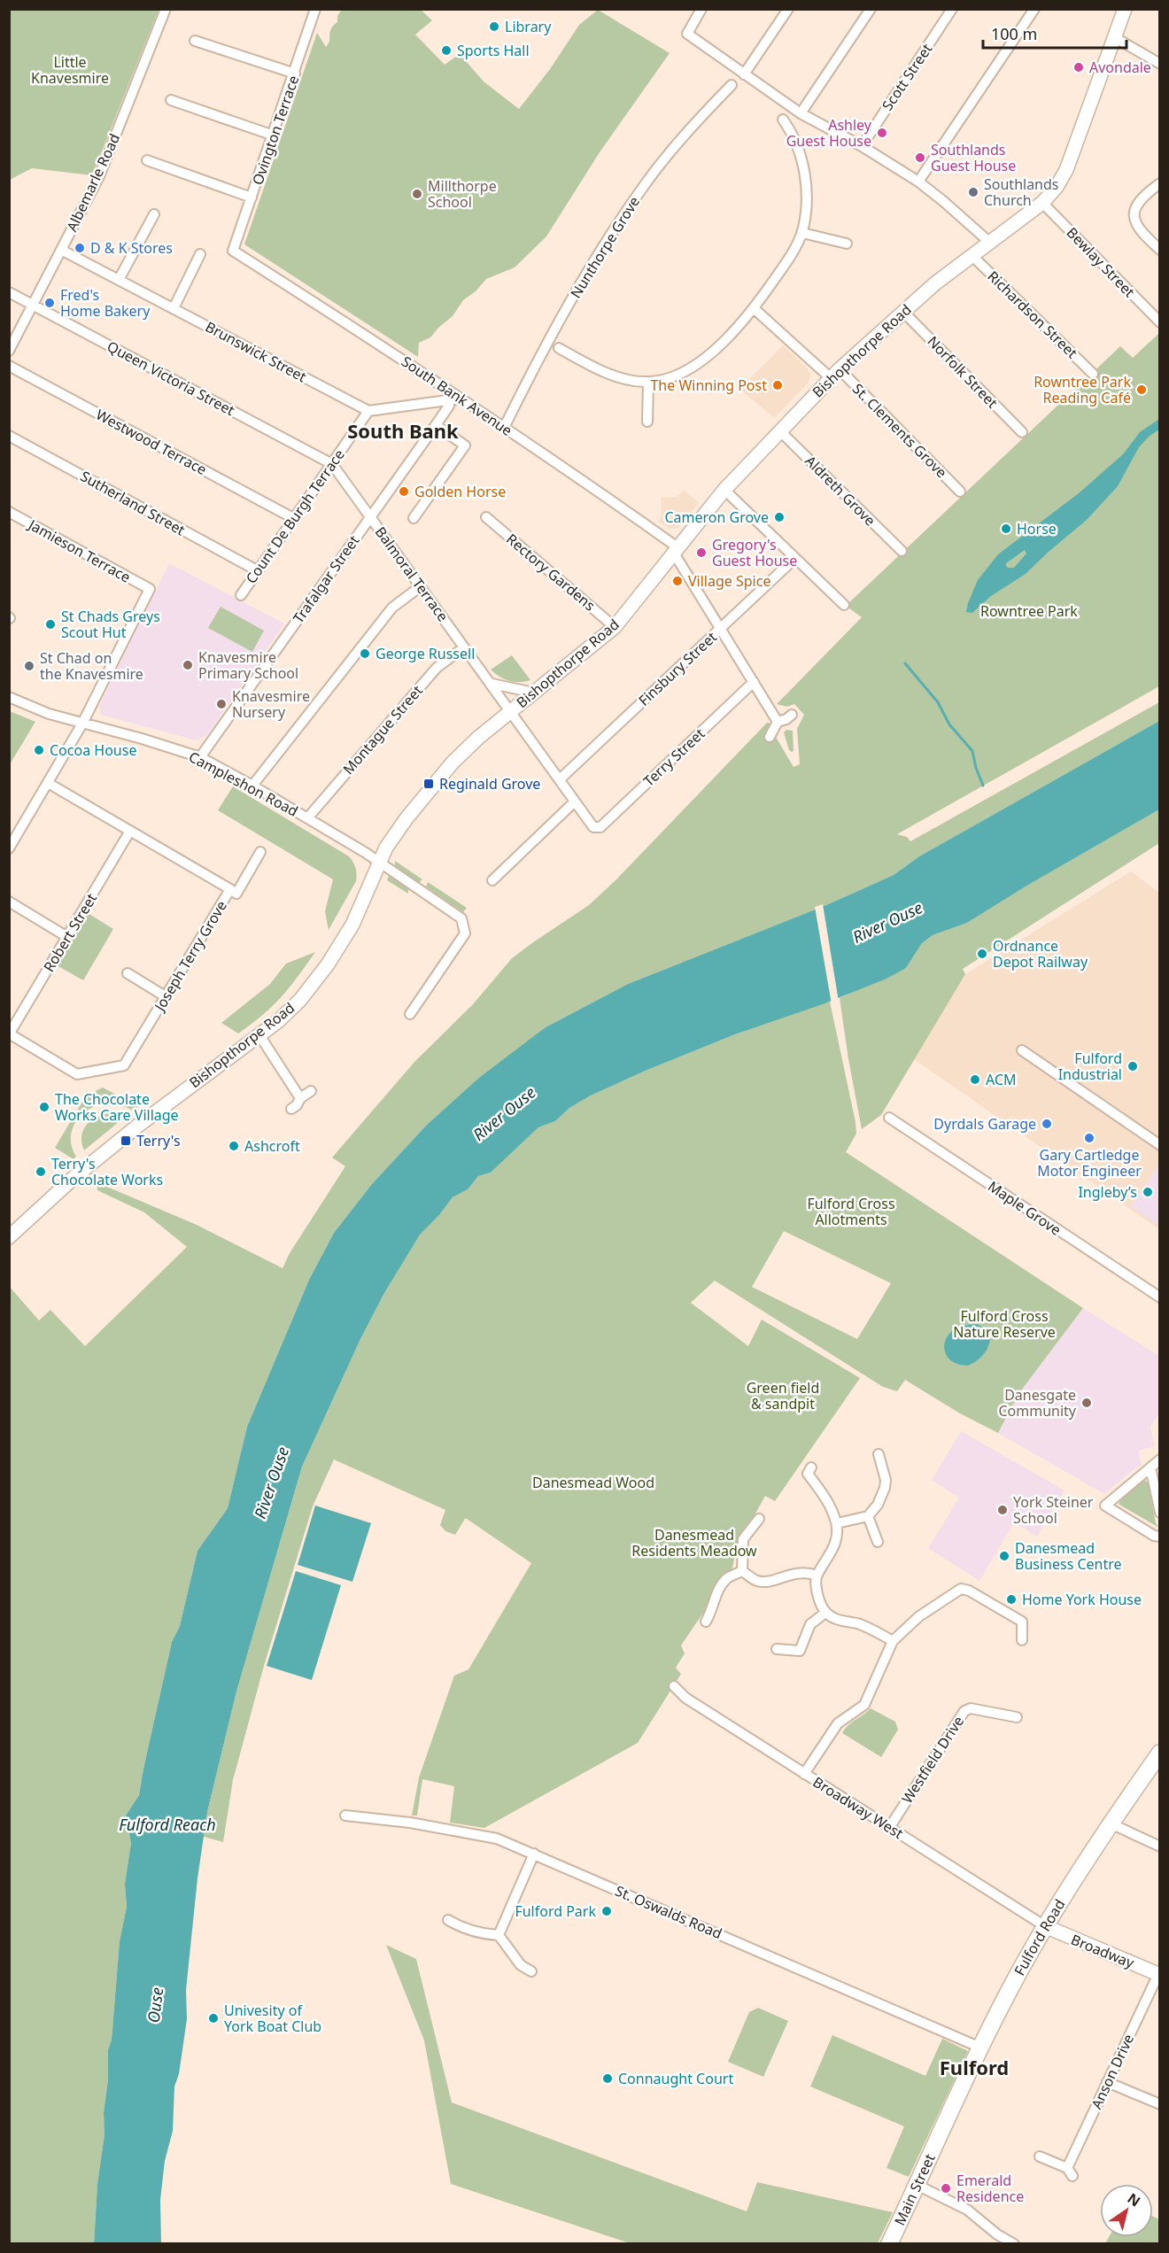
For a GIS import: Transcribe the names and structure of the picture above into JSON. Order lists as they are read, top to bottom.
{
  "streets": {
    "main road": ["Fulford Road", "Main Street"],
    "street": [
      "Scott Street",
      "Ovington Terrace",
      "Albemarle Road",
      "Nunthorpe Grove",
      "Bewlay Street",
      "Richardson Street",
      "Bishopthorpe Road",
      "Brunswick Street",
      "Norfolk Street",
      "Queen Victoria Street",
      "South Bank Avenue",
      "St. Clements Grove",
      "Westwood Terrace",
      "Aldreth Grove",
      "Sutherland Street",
      "Count De Burgh Terrace",
      "Jamieson Terrace",
      "Rectory Gardens",
      "Balmoral Terrace",
      "Trafalgar Street",
      "Finsbury Street",
      "Montague Street",
      "Terry Street",
      "Campleshon Road",
      "Robert Street",
      "Joseph Terry Grove",
      "Maple Grove",
      "Westfield Drive",
      "Broadway West",
      "St. Oswalds Road",
      "Broadway",
      "Anson Drive"
    ]
  },
  "crossings": [
    ["Ovington Terrace", "South Bank Avenue"],
    ["Albemarle Road", "Brunswick Street"],
    ["Albemarle Road", "Queen Victoria Street"],
    ["Nunthorpe Grove", "South Bank Avenue"],
    ["Bewlay Street", "Bishopthorpe Road"],
    ["Richardson Street", "Bishopthorpe Road"],
    ["Bishopthorpe Road", "Norfolk Street"],
    ["Bishopthorpe Road", "South Bank Avenue"],
    ["Bishopthorpe Road", "St. Clements Grove"],
    ["Bishopthorpe Road", "Aldreth Grove"],
    ["Bishopthorpe Road", "Rectory Gardens"],
    ["Bishopthorpe Road", "Balmoral Terrace"],
    ["Bishopthorpe Road", "Campleshon Road"],
    ["Brunswick Street", "Count De Burgh Terrace"],
    ["Queen Victoria Street", "Count De Burgh Terrace"],
    ["Queen Victoria Street", "Balmoral Terrace"],
    ["Westwood Terrace", "Count De Burgh Terrace"],
    ["Sutherland Street", "Count De Burgh Terrace"],
    ["Count De Burgh Terrace", "Balmoral Terrace"],
    ["Jamieson Terrace", "Campleshon Road"],
    ["Balmoral Terrace", "Trafalgar Street"],
    ["Balmoral Terrace", "Finsbury Street"],
    ["Balmoral Terrace", "Montague Street"],
    ["Balmoral Terrace", "Terry Street"],
    ["Trafalgar Street", "Campleshon Road"],
    ["Montague Street", "Campleshon Road"],
    ["Robert Street", "Joseph Terry Grove"],
    ["Westfield Drive", "Broadway West"],
    ["Broadway West", "Fulford Road"],
    ["Broadway West", "Broadway"],
    ["St. Oswalds Road", "Fulford Road"],
    ["Fulford Road", "Broadway"],
    ["Fulford Road", "Main Street"],
    ["Broadway", "Anson Drive"]
  ],
  "districts": ["South Bank", "Fulford"],
  "water": ["River Ouse", "Fulford Reach", "Ouse"],
  "parks": [
    "Little Knavesmire",
    "Rowntree Park",
    "Fulford Cross Allotments",
    "Fulford Cross Nature Reserve",
    "Green field & sandpit",
    "Danesmead Wood",
    "Danesmead Residents Meadow"
  ],
  "places": {
    "other": [
      "Library",
      "Sports Hall",
      "Avondale",
      "Ashley Guest House",
      "Southlands Guest House",
      "Southlands Church",
      "Millthorpe School",
      "D & K Stores",
      "Fred's Home Bakery",
      "The Winning Post",
      "Rowntree Park Reading Café",
      "Golden Horse",
      "Cameron Grove",
      "Horse",
      "Gregory's Guest House",
      "Village Spice",
      "St Chads Greys Scout Hut",
      "George Russell",
      "Knavesmire Primary School",
      "St Chad on the Knavesmire",
      "Knavesmire Nursery",
      "Cocoa House",
      "Ordnance Depot Railway",
      "Fulford Industrial",
      "ACM",
      "The Chocolate Works Care Village",
      "Dyrdals Garage",
      "Gary Cartledge Motor Engineer",
      "Ashcroft",
      "Terry's Chocolate Works",
      "Ingleby’s",
      "Danesgate Community",
      "York Steiner School",
      "Danesmead Business Centre",
      "Home York House",
      "Fulford Park",
      "Univesity of York Boat Club",
      "Connaught Court",
      "Emerald Residence"
    ],
    "transit": ["Reginald Grove", "Terry's"]
  },
  "scale_bar": "100 m",
  "north": "top right"
}
